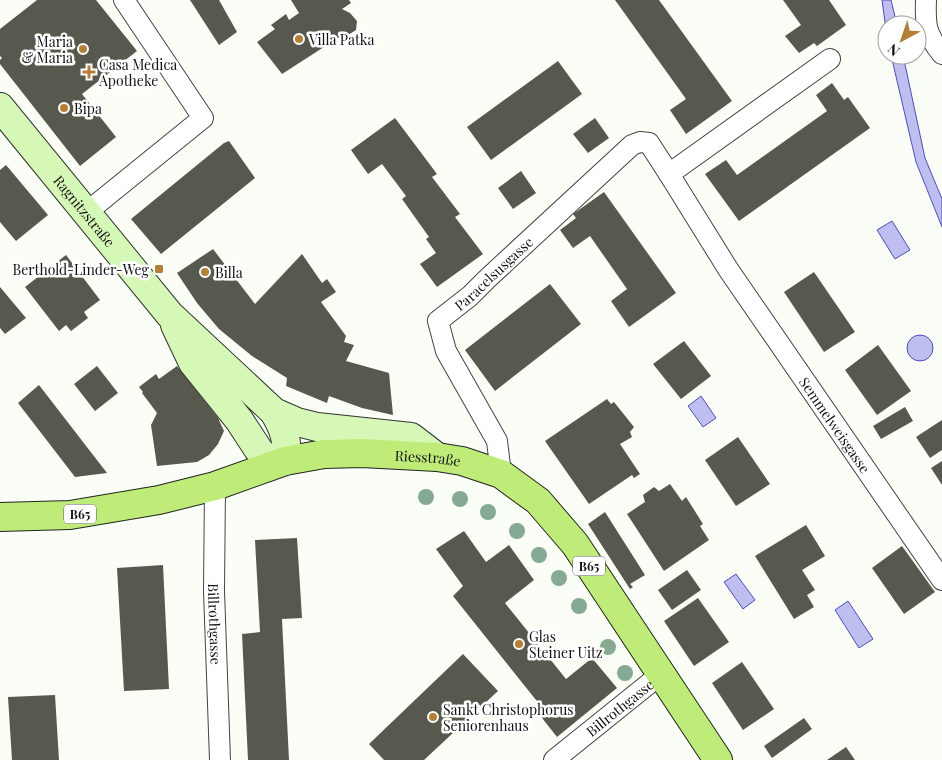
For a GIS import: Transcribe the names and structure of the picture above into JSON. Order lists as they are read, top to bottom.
{
  "streets": {
    "main road": ["Ragnitzstraße", "Riesstraße", "B65"],
    "street": ["Paracelsusgasse", "Semmelweisgasse", "Billrothgasse"]
  },
  "crossings": [
    ["Ragnitzstraße", "Riesstraße"],
    ["Paracelsusgasse", "Semmelweisgasse"],
    ["Paracelsusgasse", "Riesstraße"],
    ["Riesstraße", "Billrothgasse"]
  ],
  "places": {
    "other": [
      "Villa Patka",
      "Maria & Maria",
      "Bipa",
      "Billa",
      "Glas Steiner Uitz",
      "Sankt Christophorus Seniorenhaus"
    ],
    "health": ["Casa Medica Apotheke"],
    "transit": ["Berthold-Linder-Weg"]
  },
  "north": "bottom left"
}
